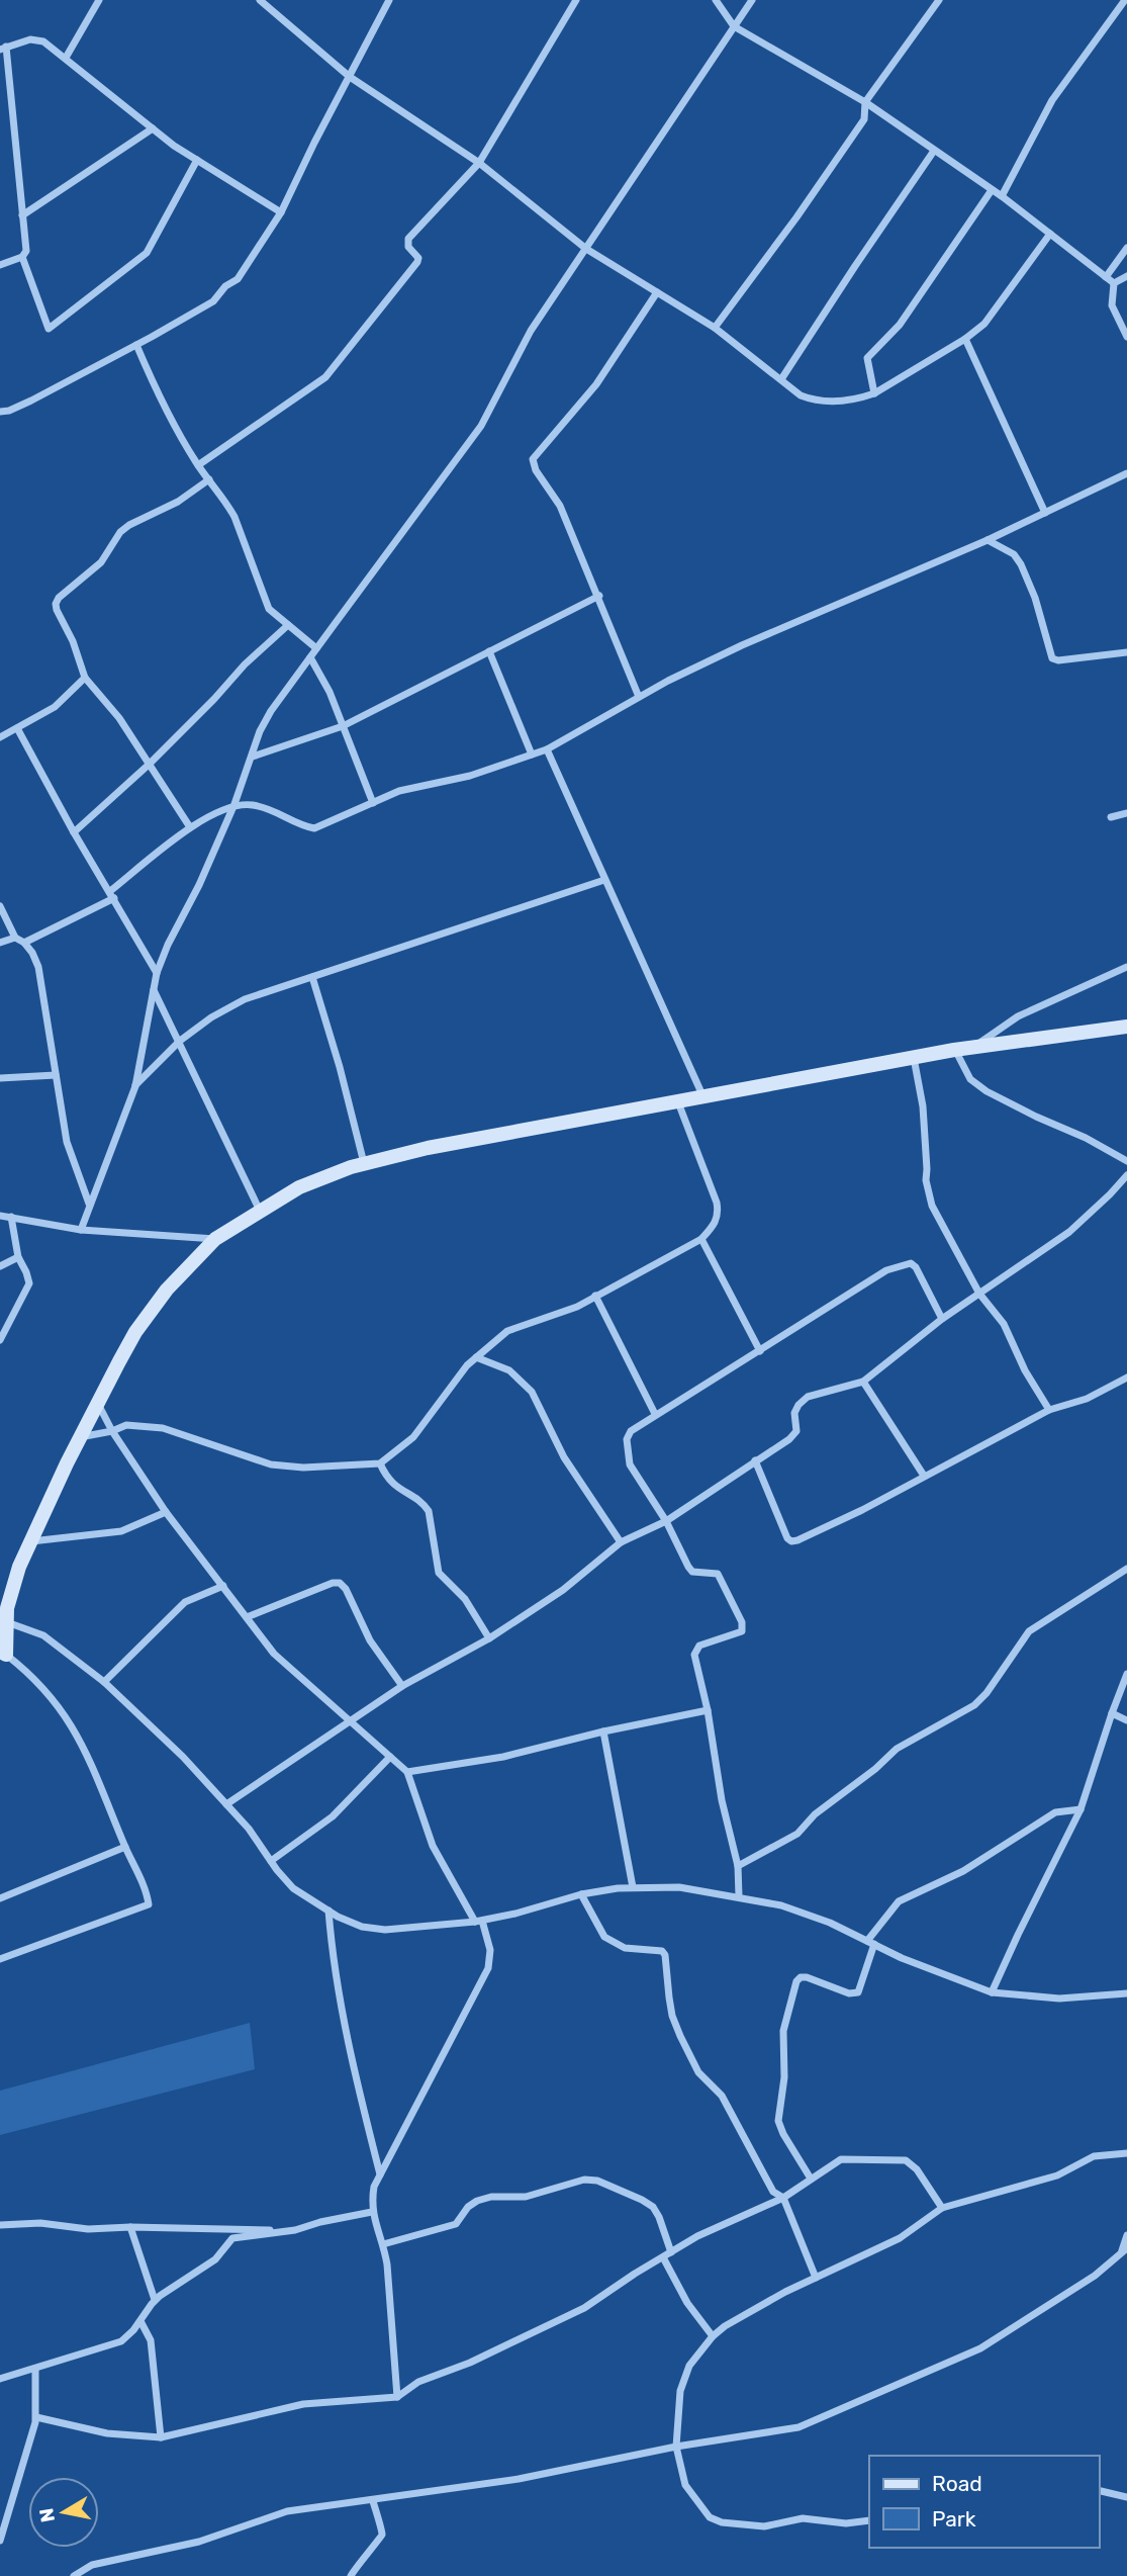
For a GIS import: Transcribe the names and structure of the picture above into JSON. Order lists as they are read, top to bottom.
{
  "legend": ["Road", "Park"],
  "north": "left"
}
